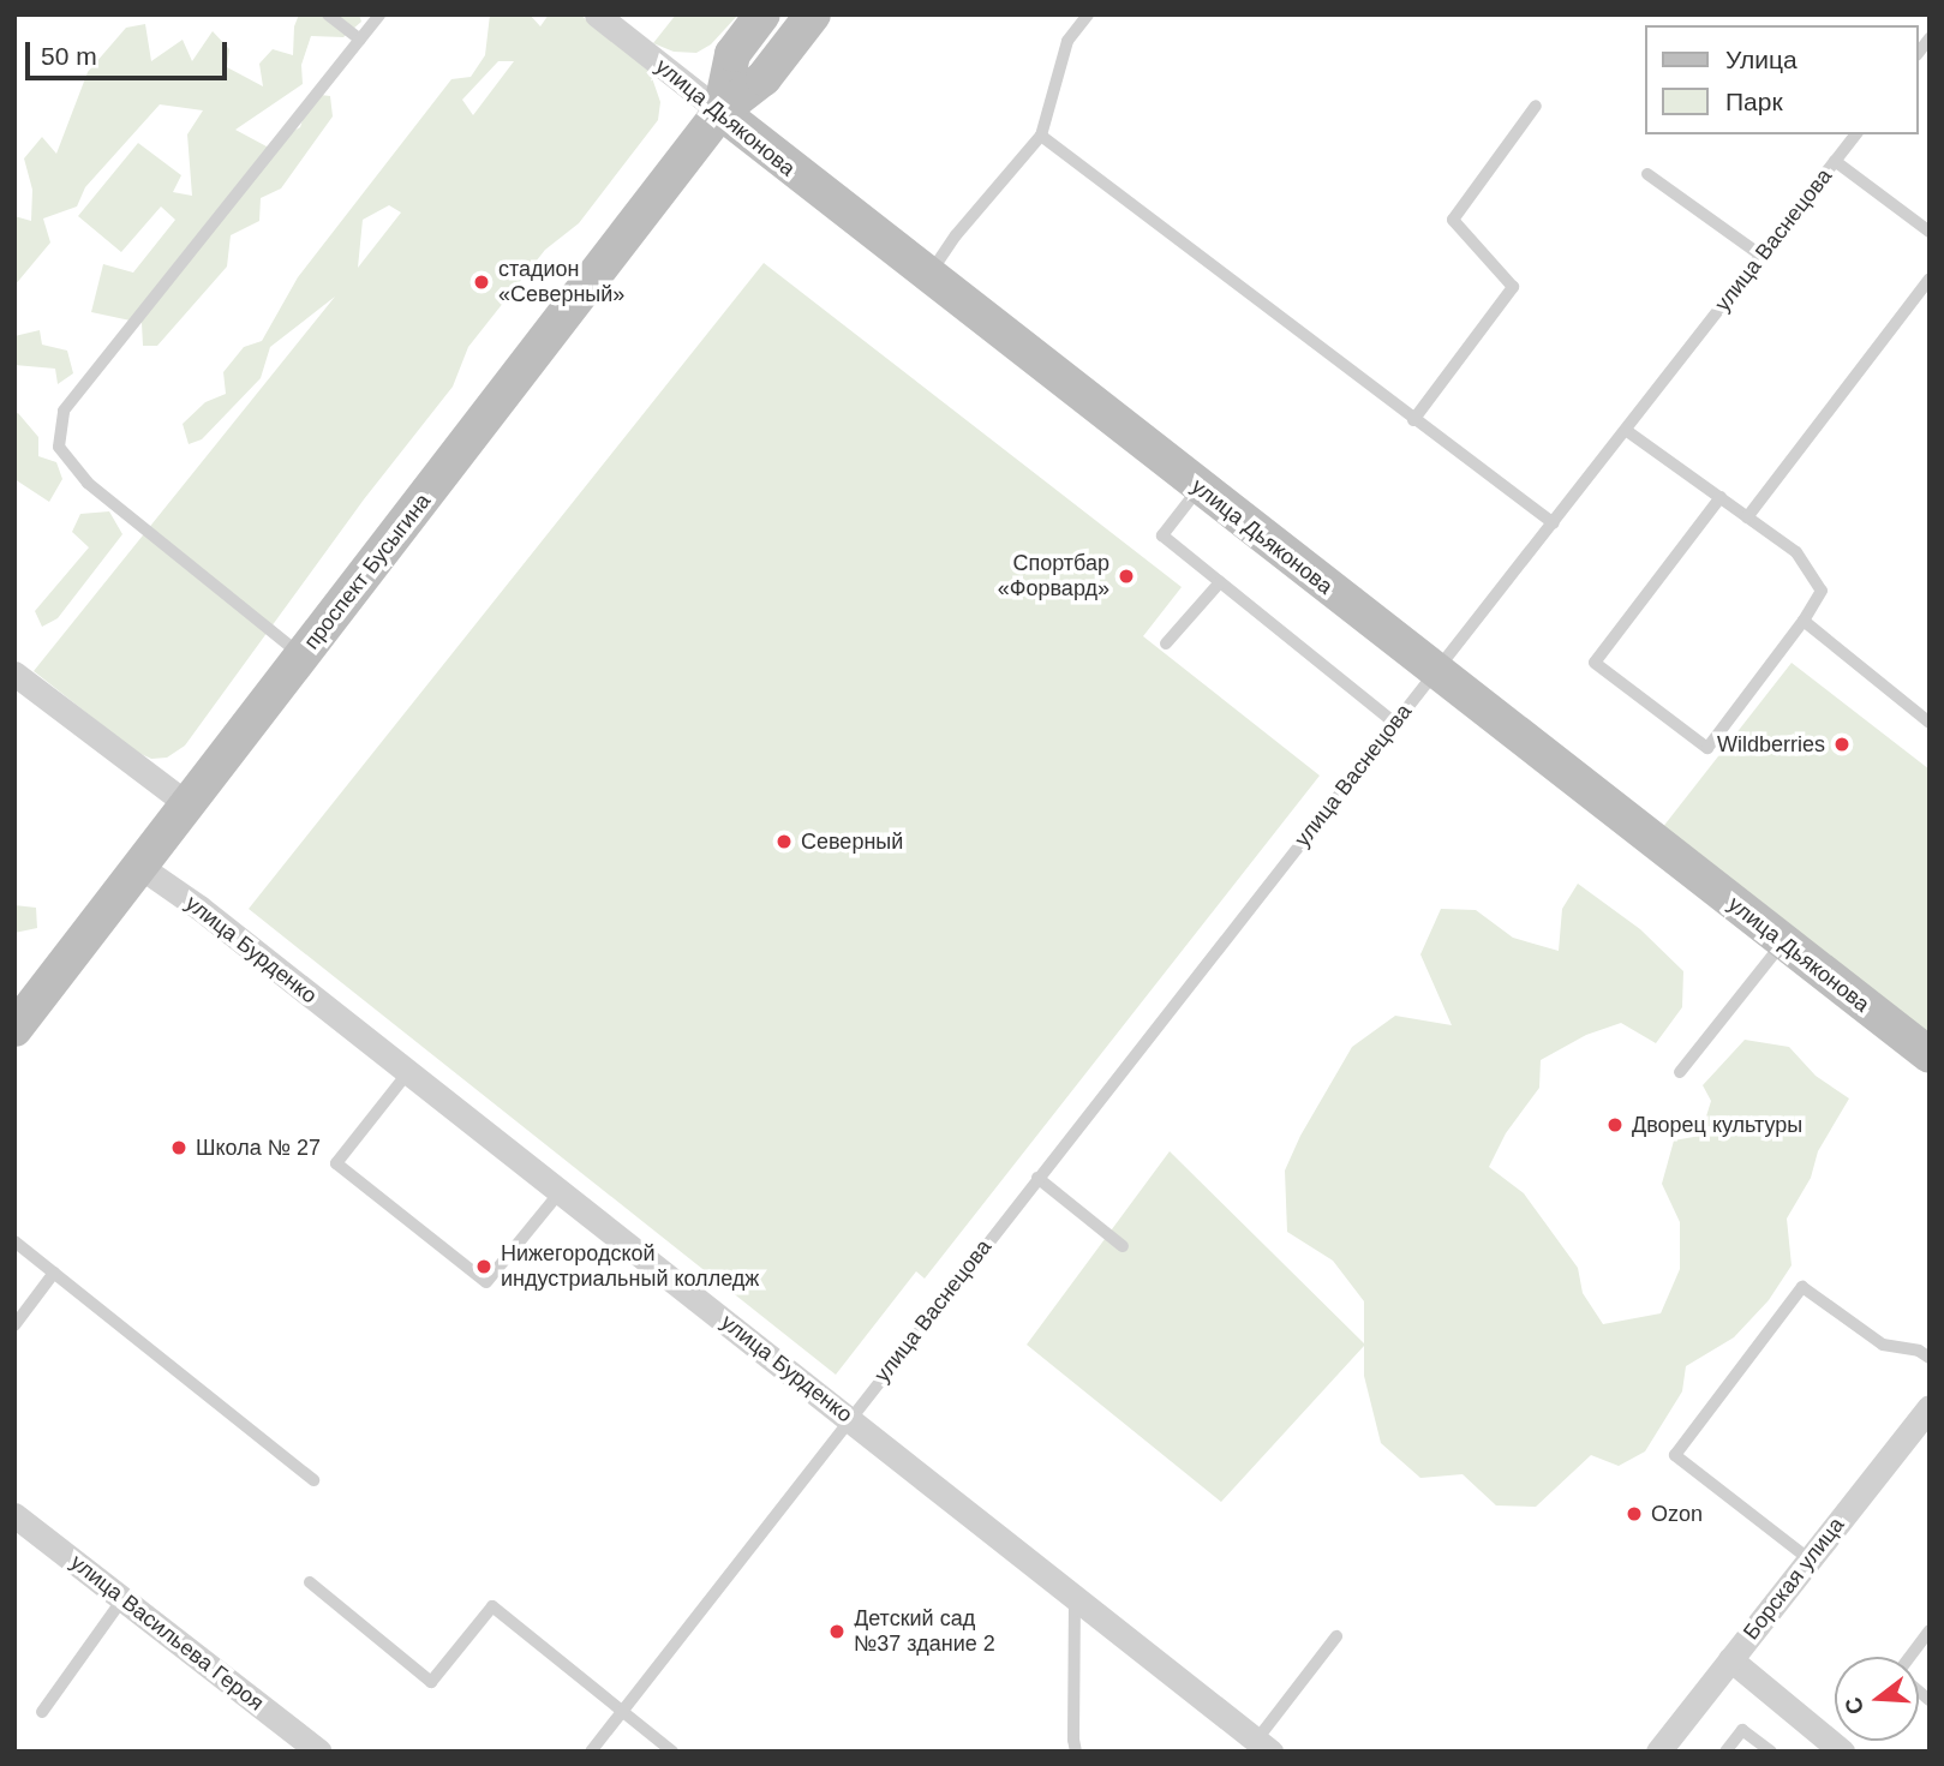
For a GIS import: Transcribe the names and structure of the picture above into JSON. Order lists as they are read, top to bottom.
{
  "streets": {
    "main road": ["улица Дьяконова", "проспект Бусыгина"],
    "street": ["улица Бурденко", "Борская улица", "улица Васильева Героя"],
    "lane": ["улица Васнецова"]
  },
  "crossings": [
    ["улица Дьяконова", "улица Васнецова"],
    ["улица Дьяконова", "проспект Бусыгина"],
    ["улица Васнецова", "улица Бурденко"],
    ["проспект Бусыгина", "улица Бурденко"]
  ],
  "places": [
    "стадион «Северный»",
    "Спортбар «Форвард»",
    "Wildberries",
    "Северный",
    "Дворец культуры",
    "Школа № 27",
    "Нижегородской индустриальный колледж",
    "Ozon",
    "Детский сад №37 здание 2"
  ],
  "legend": ["Улица", "Парк"],
  "scale_bar": "50 m",
  "north": "left"
}
